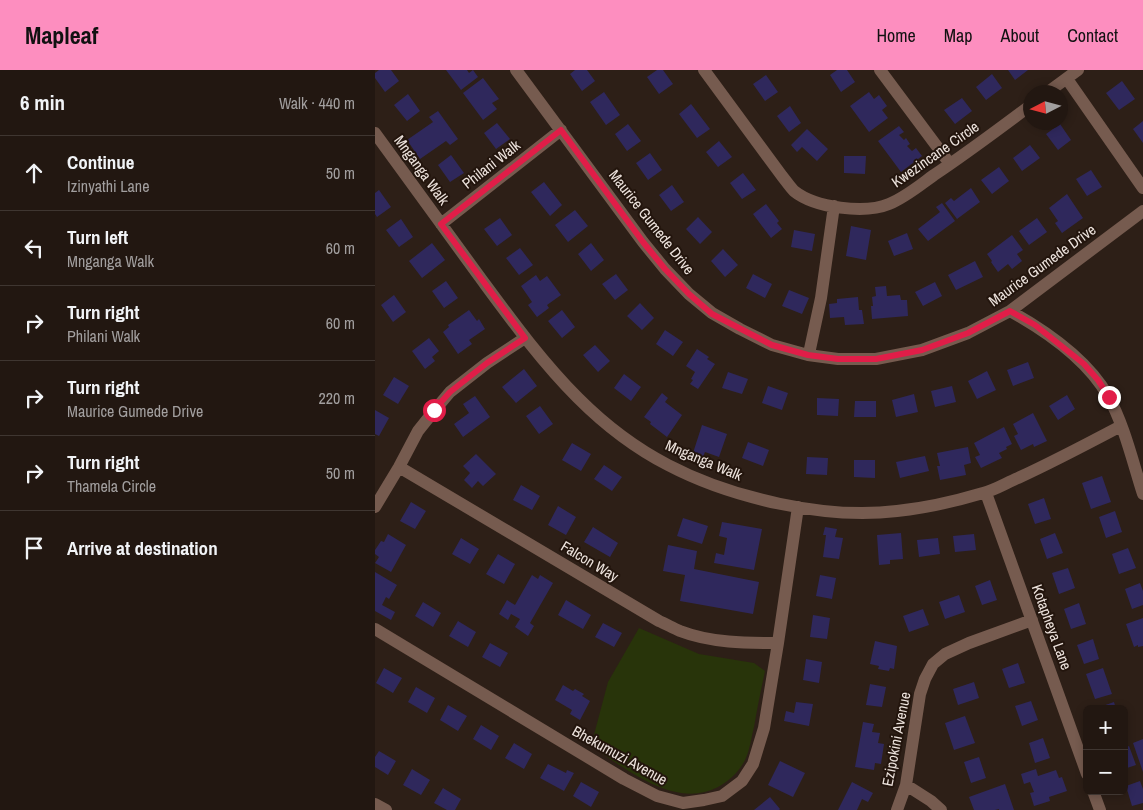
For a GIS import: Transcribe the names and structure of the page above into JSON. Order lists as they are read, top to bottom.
{
  "streets": {
    "street": [
      "Kwezincane Circle",
      "Philani Walk",
      "Mnganga Walk",
      "Maurice Gumede Drive",
      "Falcon Way",
      "Kotapheya Lane",
      "Ezipokini Avenue",
      "Bhekumuzi Avenue"
    ]
  },
  "crossings": [
    ["Philani Walk", "Mnganga Walk"],
    ["Philani Walk", "Maurice Gumede Drive"],
    ["Mnganga Walk", "Kotapheya Lane"],
    ["Mnganga Walk", "Bhekumuzi Avenue"],
    ["Falcon Way", "Bhekumuzi Avenue"],
    ["Kotapheya Lane", "Ezipokini Avenue"]
  ],
  "north": "left",
  "page": {
    "header": "Mapleaf",
    "nav": [
      "Home",
      "Map",
      "About",
      "Contact"
    ],
    "heading": ["6 min", "Walk · 440 m"],
    "list": [
      ["Continue", "Izinyathi Lane", "50 m"],
      ["Turn left", "Mnganga Walk", "60 m"],
      ["Turn right", "Philani Walk", "60 m"],
      ["Turn right", "Maurice Gumede Drive", "220 m"],
      ["Turn right", "Thamela Circle", "50 m"],
      "Arrive at destination"
    ],
    "map_buttons": ["+", "−"]
  }
}
